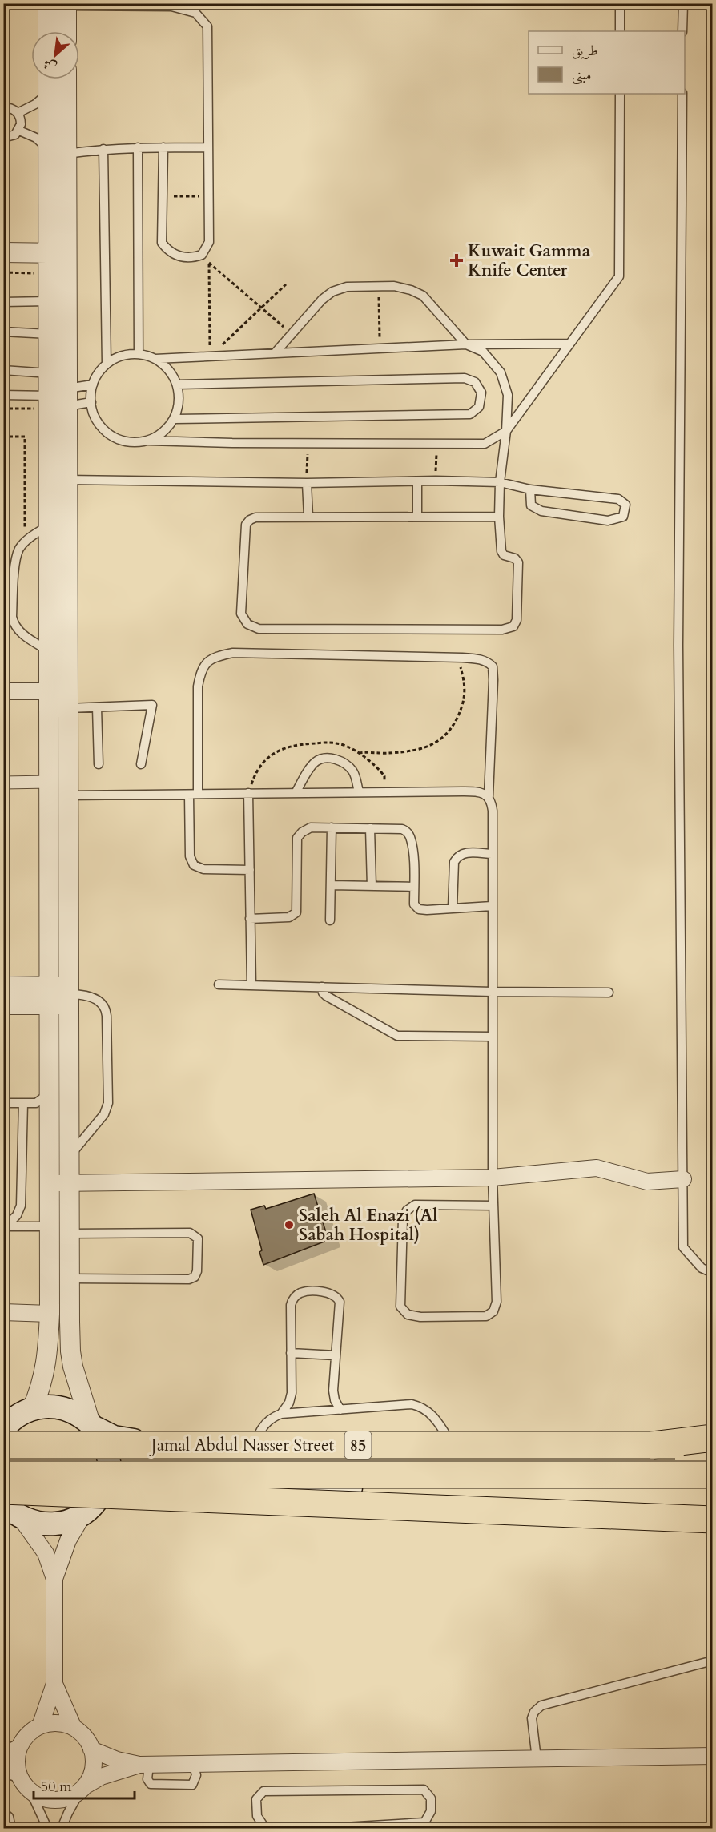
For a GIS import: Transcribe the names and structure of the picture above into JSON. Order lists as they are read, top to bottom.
{
  "streets": {
    "highway": ["Jamal Abdul Nasser Street", "85"]
  },
  "places": {
    "health": ["Kuwait Gamma Knife Center"],
    "other": ["Saleh Al Enazi (Al Sabah Hospital)"]
  },
  "legend": ["طريق", "مبنى"],
  "scale_bar": "50 m",
  "north": "bottom left"
}
